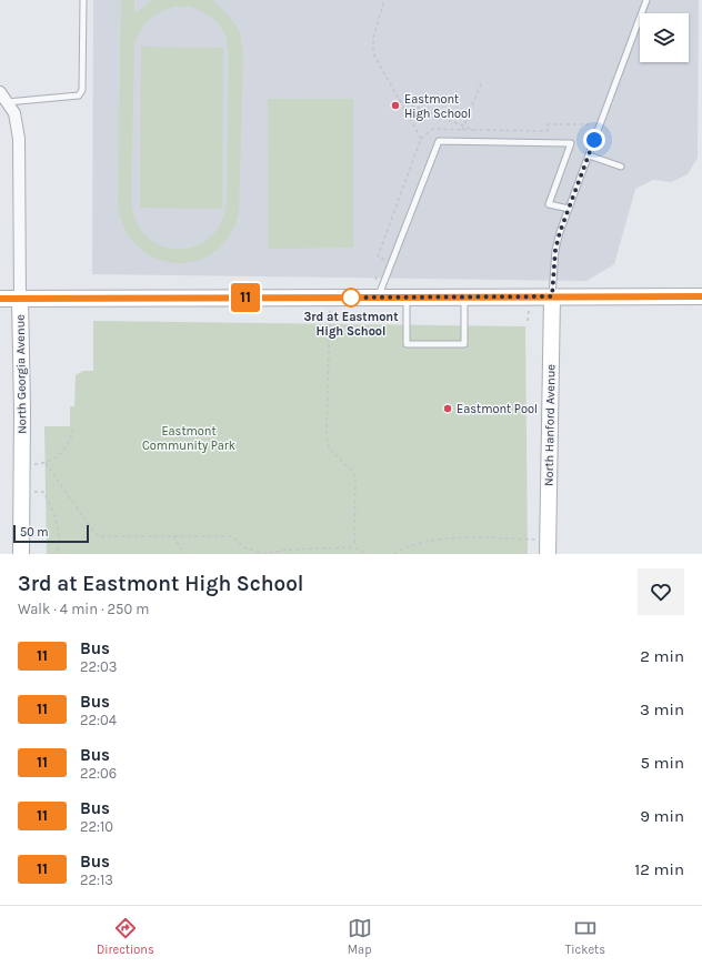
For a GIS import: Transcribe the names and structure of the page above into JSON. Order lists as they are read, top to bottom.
{
  "streets": {
    "street": ["North Georgia Avenue", "North Hanford Avenue"]
  },
  "parks": ["Eastmont Community Park"],
  "places": ["Eastmont High School", "3rd at Eastmont High School", "Eastmont Pool"],
  "lines": ["bus line 11"],
  "scale_bar": "50 m",
  "page": {
    "on_map": "11",
    "scale": "50 m",
    "heading": ["3rd at Eastmont High School", "Walk · 4 min · 250 m"],
    "list": [
      {
        "mark": "11",
        "name": "Bus",
        "note": "22:03",
        "value": "2 min"
      },
      {
        "mark": "11",
        "name": "Bus",
        "note": "22:04",
        "value": "3 min"
      },
      {
        "mark": "11",
        "name": "Bus",
        "note": "22:06",
        "value": "5 min"
      },
      {
        "mark": "11",
        "name": "Bus",
        "note": "22:10",
        "value": "9 min"
      },
      {
        "mark": "11",
        "name": "Bus",
        "note": "22:13",
        "value": "12 min"
      }
    ],
    "tabs": ["Directions", "Map", "Tickets"]
  }
}
